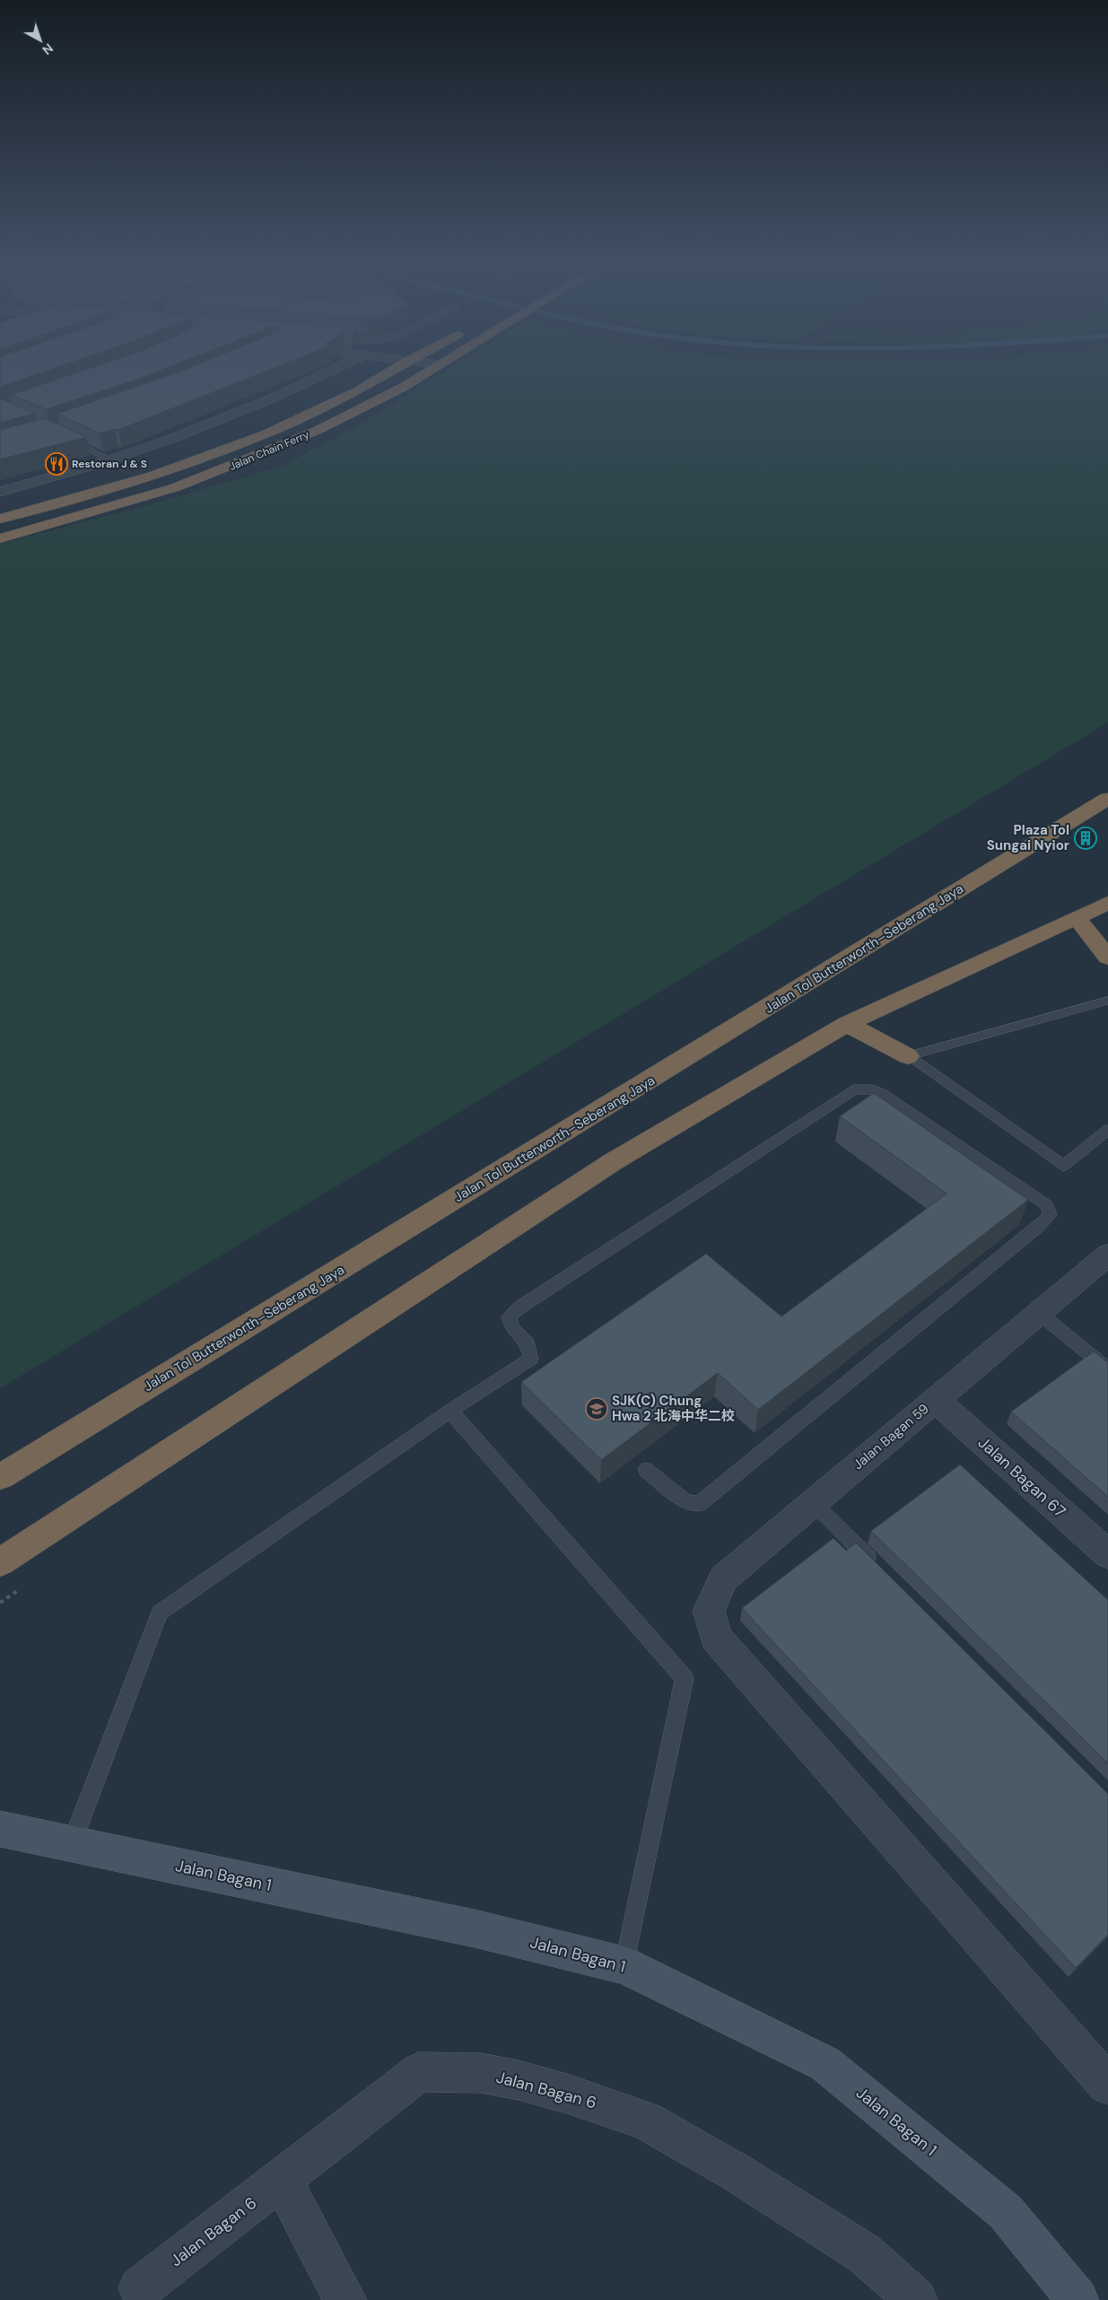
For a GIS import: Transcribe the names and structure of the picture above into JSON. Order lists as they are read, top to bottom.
{
  "streets": {
    "highway": ["Jalan Chain Ferry", "Jalan Tol Butterworth–Seberang Jaya"],
    "street": [
      "Jalan Bagan 59",
      "Jalan Bagan 67",
      "Jalan Bagan 1",
      "Jalan Bagan 6"
    ]
  },
  "crossings": [
    ["Jalan Bagan 59", "Jalan Bagan 67"]
  ],
  "places": {
    "restaurant": ["Restoran J & S"],
    "building": ["Plaza Tol Sungai Nyior"],
    "school or university": ["SJK(C) Chung Hwa 2 北海中华二校"]
  },
  "north": "bottom right"
}
